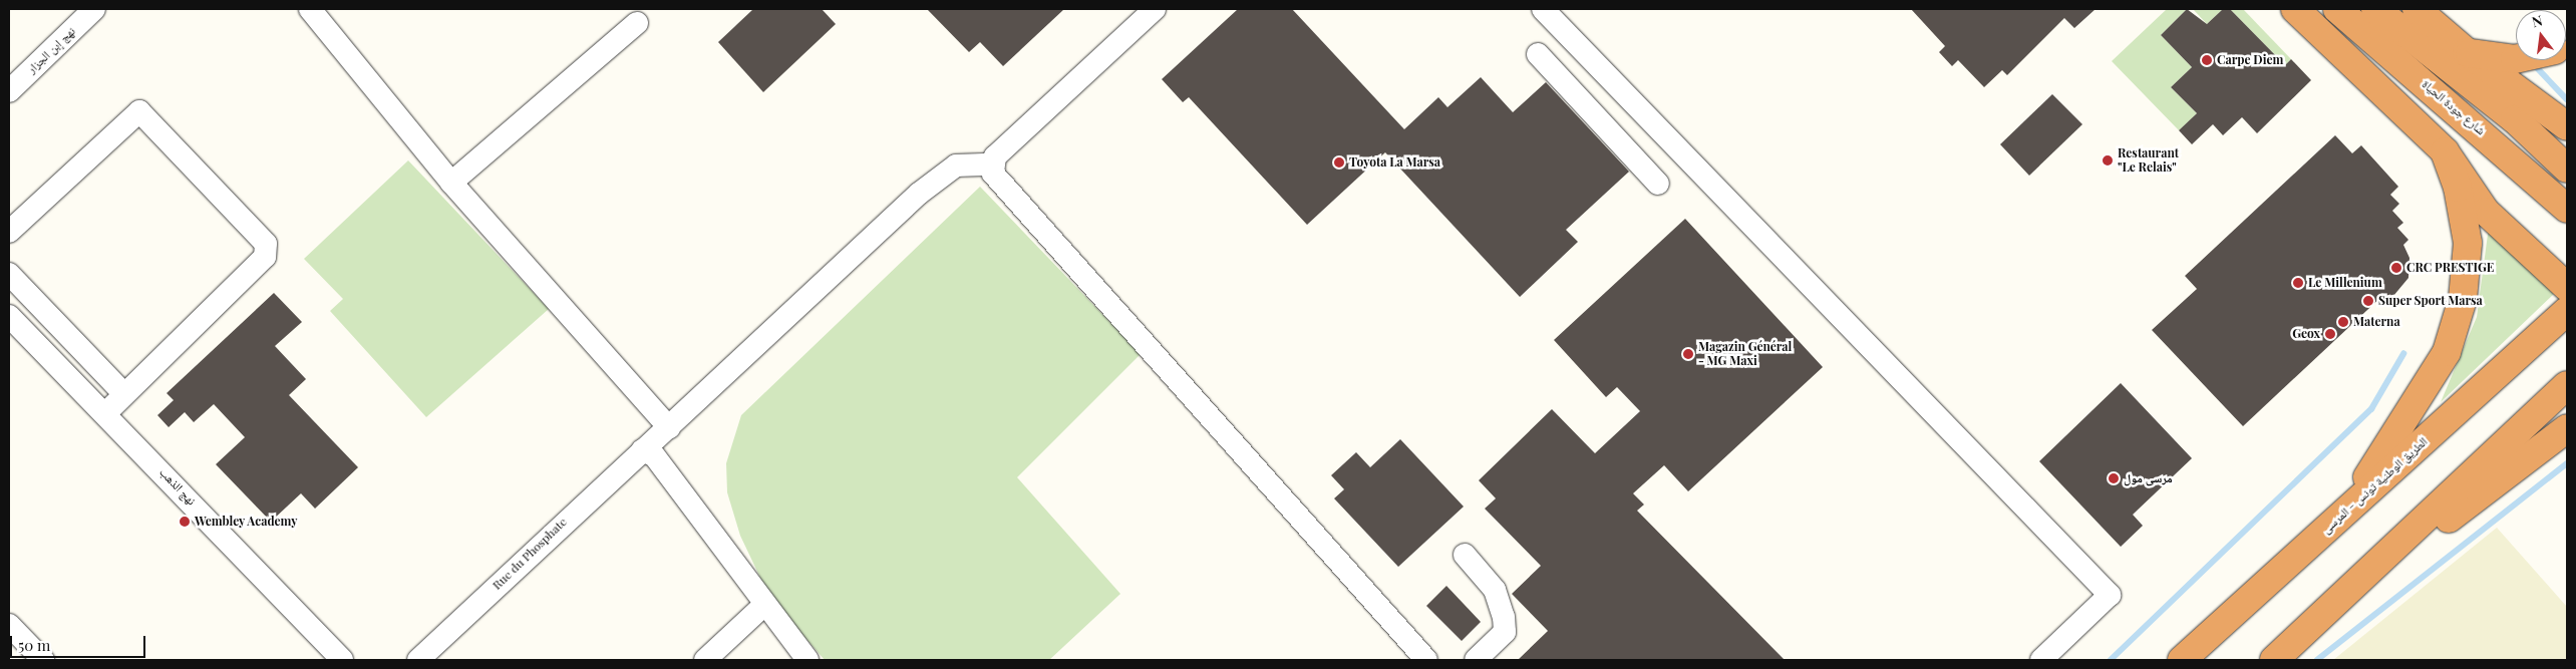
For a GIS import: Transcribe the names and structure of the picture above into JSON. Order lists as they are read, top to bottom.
{
  "streets": {
    "highway": ["شارع جودة الحياة", "الطريق الوطنية تونس - المرسى"],
    "street": ["نهج إبن الجزار", "نهج الذهب", "Rue du Phosphate"]
  },
  "places": [
    "Carpe Diem",
    "Restaurant \"Le Relais\"",
    "Toyota La Marsa",
    "CRC PRESTIGE",
    "Le Millenium",
    "Super Sport Marsa",
    "Materna",
    "Geox",
    "Magazin Général - MG Maxi",
    "مرسى مول",
    "Wembley Academy"
  ],
  "scale_bar": "50 m",
  "north": "top"
}
